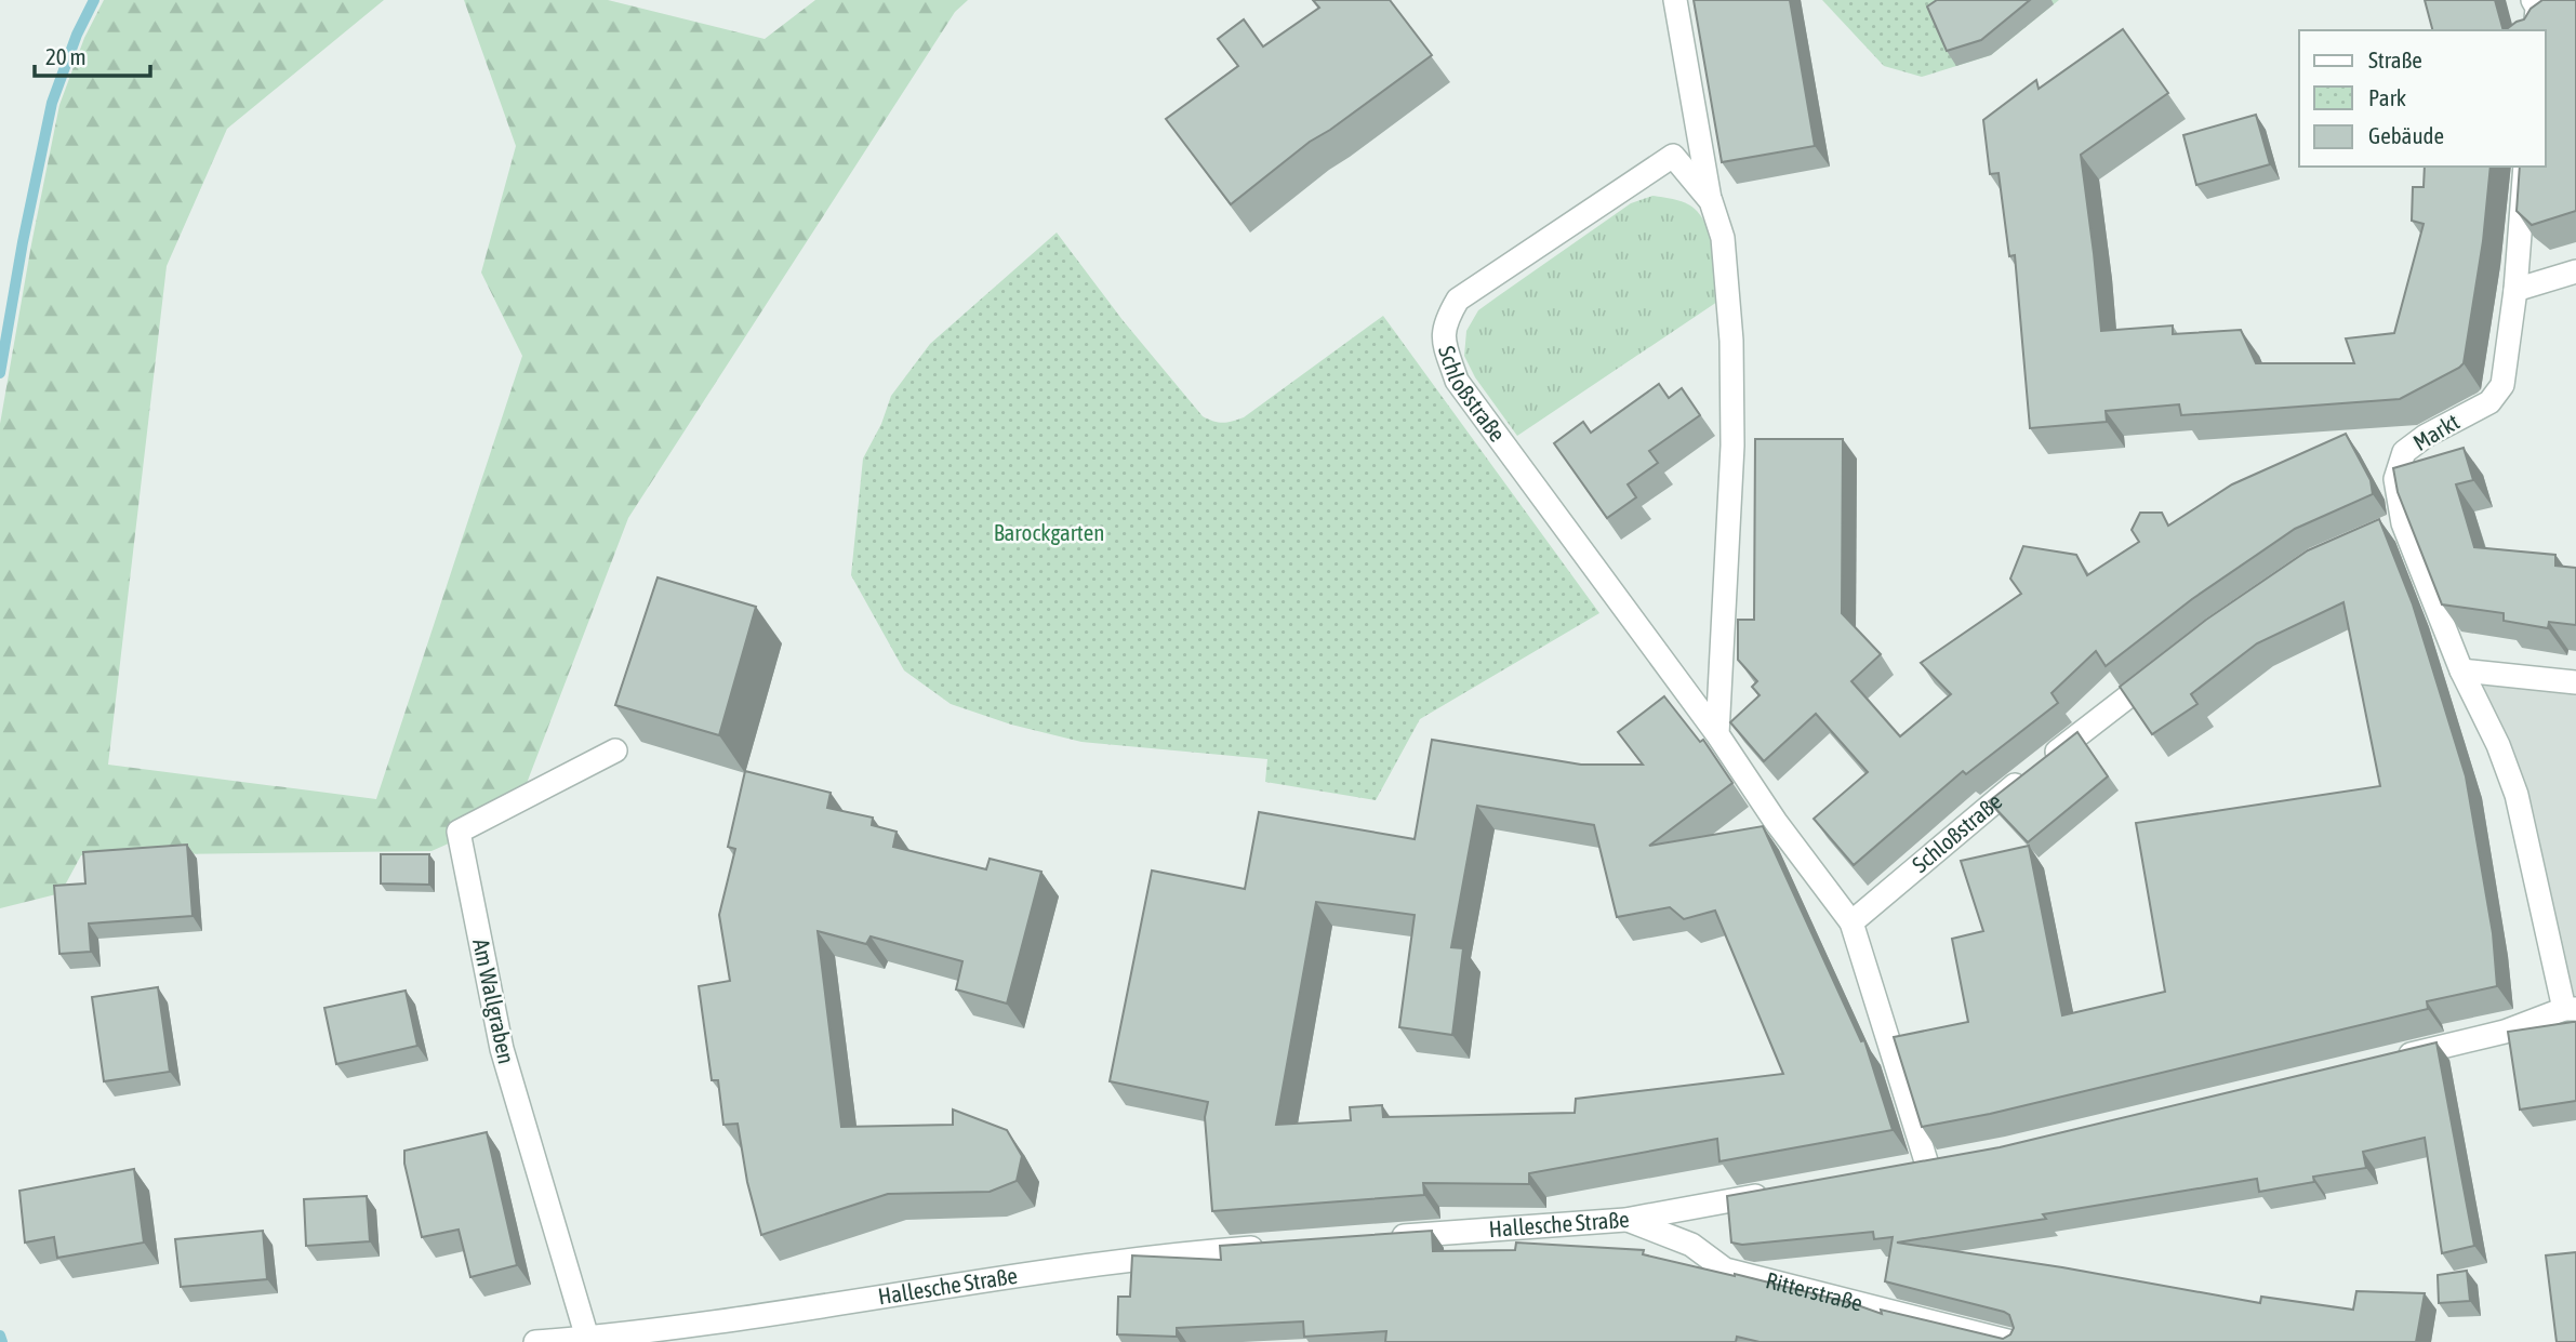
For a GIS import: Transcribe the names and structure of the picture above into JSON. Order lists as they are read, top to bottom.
{
  "streets": {
    "street": [
      "Schloßstraße",
      "Markt",
      "Am Wallgraben",
      "Hallesche Straße",
      "Ritterstraße"
    ]
  },
  "crossings": [
    ["Am Wallgraben", "Hallesche Straße"],
    ["Hallesche Straße", "Ritterstraße"]
  ],
  "parks": ["Barockgarten"],
  "legend": ["Straße", "Park", "Gebäude"],
  "scale_bar": "20 m"
}
